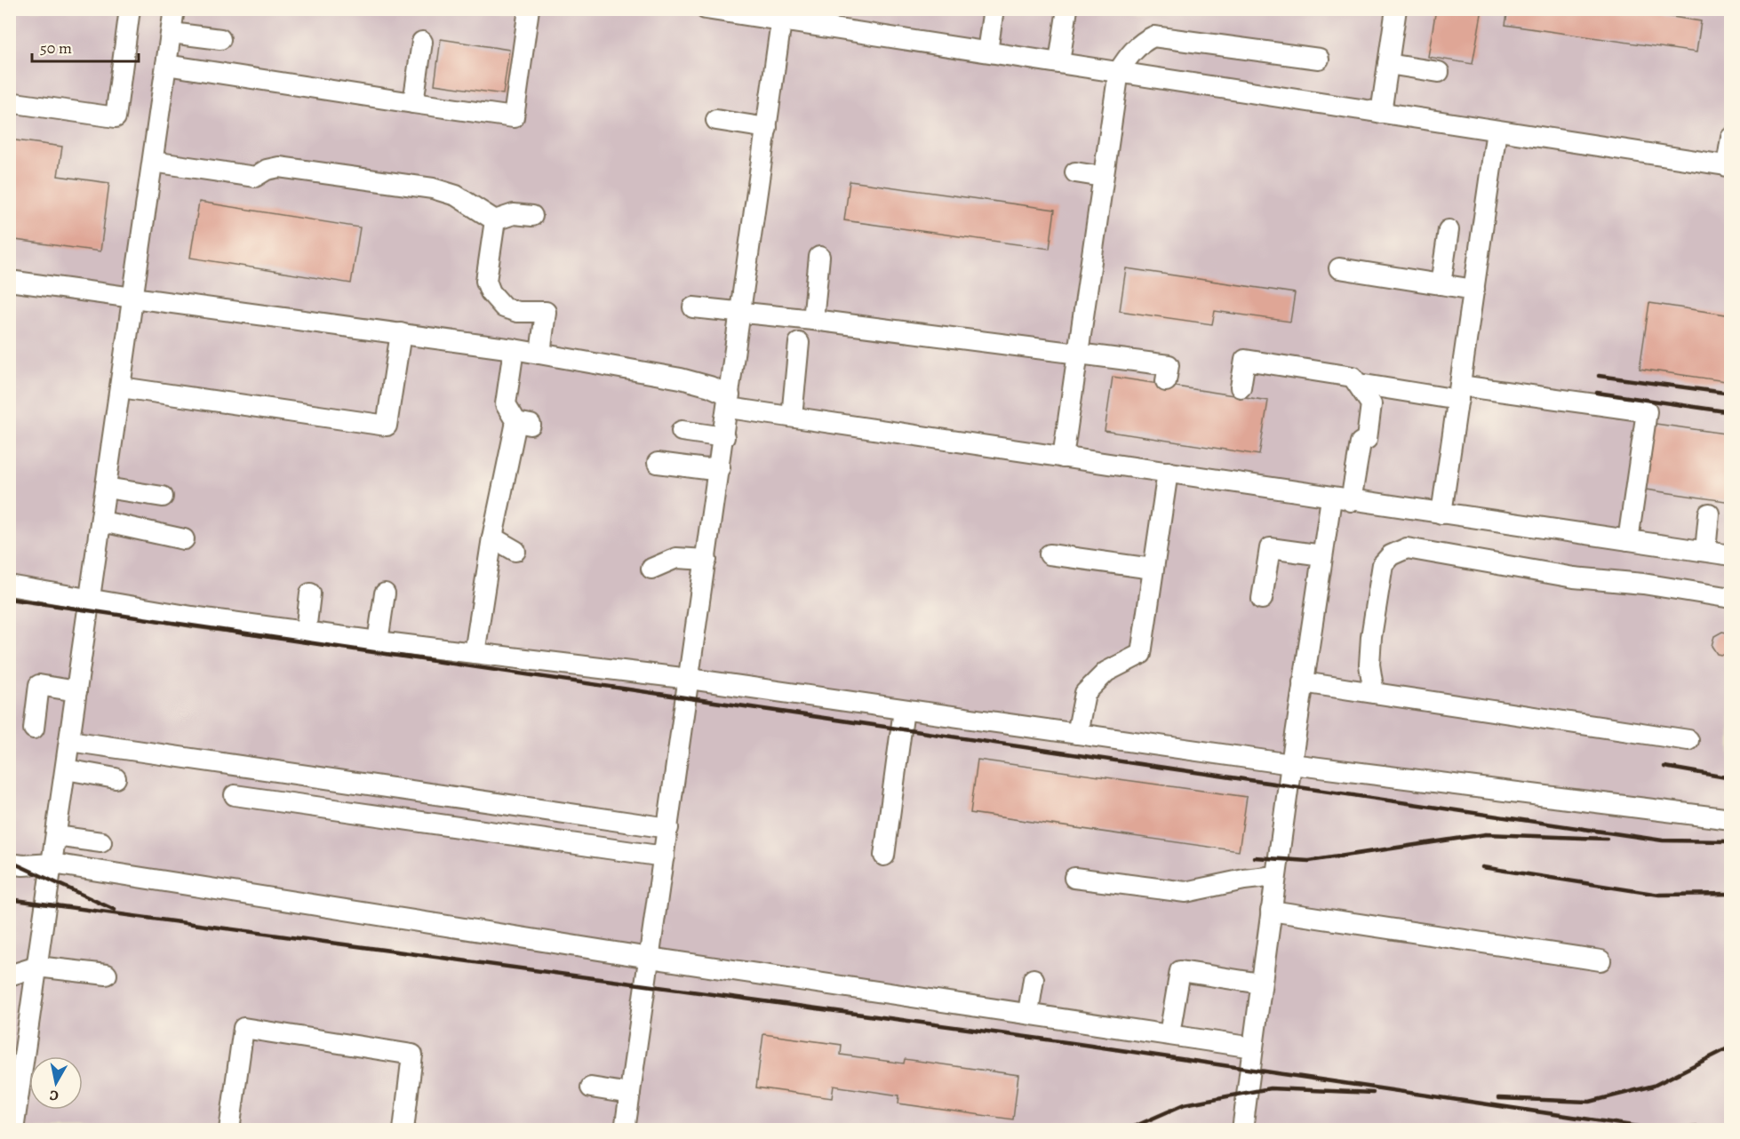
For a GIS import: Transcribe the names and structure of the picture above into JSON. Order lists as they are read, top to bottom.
{
  "scale_bar": "50 m",
  "north": "bottom"
}
